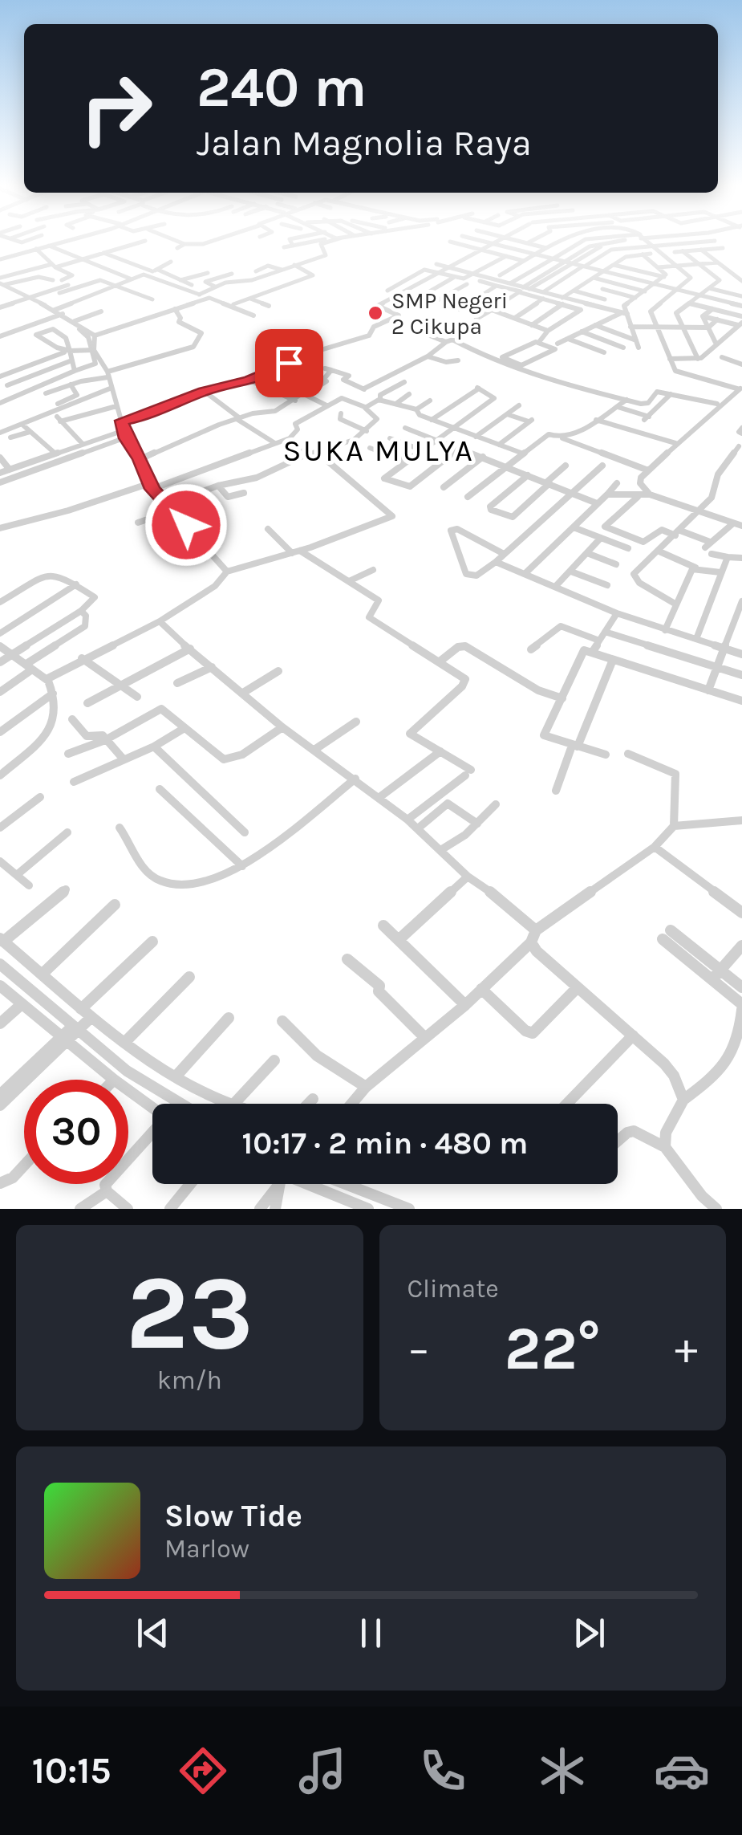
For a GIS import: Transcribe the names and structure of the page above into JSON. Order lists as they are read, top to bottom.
{
  "districts": ["SUKA MULYA"],
  "places": ["SMP Negeri 2 Cikupa"],
  "page": {
    "turn": ["240 m", "Jalan Magnolia Raya"],
    "limit": "30",
    "trip": "10:17 · 2 min · 480 m",
    "tile": [
      ["23", "km/h"],
      "Climate"
    ],
    "heat": ["−", "22°", "+"],
    "song": ["Slow Tide", "Marlow"],
    "tabs": "10:15"
  }
}
